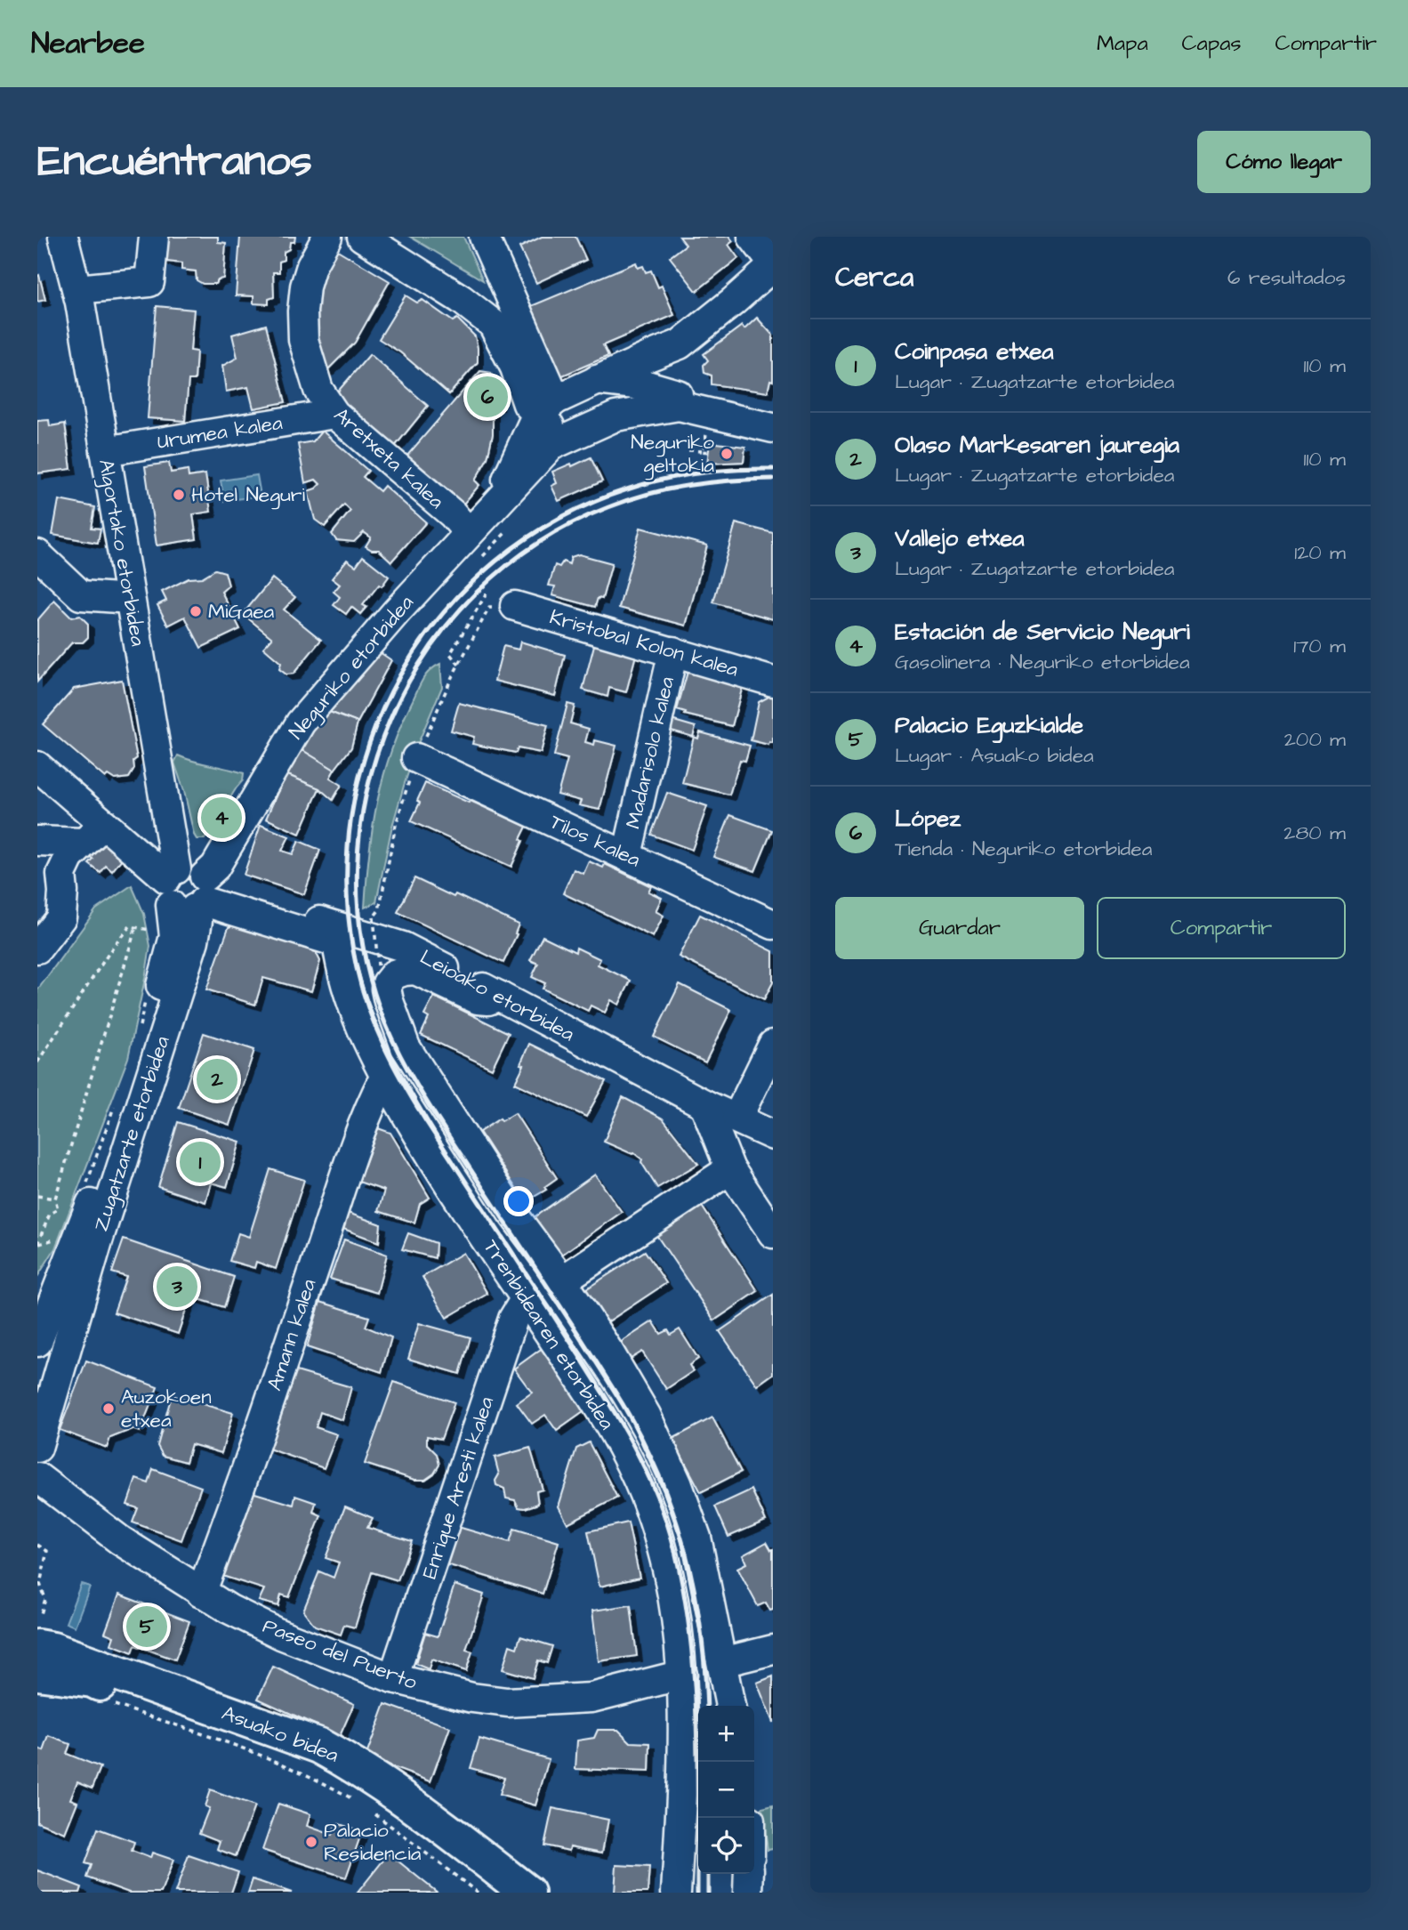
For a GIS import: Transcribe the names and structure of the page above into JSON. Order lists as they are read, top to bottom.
{
  "streets": {
    "main road": ["Asuako bidea"],
    "street": [
      "Urumea kalea",
      "Aretxeta kalea",
      "Algortako etorbidea",
      "Kristobal Kolon kalea",
      "Neguriko etorbidea",
      "Madarisolo kalea",
      "Tilos kalea",
      "Leioako etorbidea",
      "Zugatzarte etorbidea",
      "Amann kalea",
      "Trenbidearen etorbidea",
      "Enrique Aresti kalea",
      "Paseo del Puerto"
    ]
  },
  "crossings": [
    ["Urumea kalea", "Aretxeta kalea"],
    ["Urumea kalea", "Algortako etorbidea"],
    ["Aretxeta kalea", "Neguriko etorbidea"],
    ["Algortako etorbidea", "Neguriko etorbidea"],
    ["Algortako etorbidea", "Leioako etorbidea"],
    ["Algortako etorbidea", "Zugatzarte etorbidea"],
    ["Algortako etorbidea", "Trenbidearen etorbidea"],
    ["Kristobal Kolon kalea", "Madarisolo kalea"],
    ["Neguriko etorbidea", "Leioako etorbidea"],
    ["Neguriko etorbidea", "Zugatzarte etorbidea"],
    ["Neguriko etorbidea", "Trenbidearen etorbidea"],
    ["Madarisolo kalea", "Tilos kalea"],
    ["Leioako etorbidea", "Zugatzarte etorbidea"],
    ["Leioako etorbidea", "Trenbidearen etorbidea"],
    ["Zugatzarte etorbidea", "Trenbidearen etorbidea"],
    ["Amann kalea", "Trenbidearen etorbidea"],
    ["Amann kalea", "Paseo del Puerto"],
    ["Trenbidearen etorbidea", "Enrique Aresti kalea"],
    ["Trenbidearen etorbidea", "Paseo del Puerto"],
    ["Enrique Aresti kalea", "Paseo del Puerto"]
  ],
  "places": [
    "Neguriko geltokia",
    "Hotel Neguri",
    "MiGaea",
    "Auzokoen etxea",
    "Palacio Residencia"
  ],
  "page": {
    "header": "Nearbee",
    "nav": ["Mapa", "Capas", "Compartir"],
    "buttons": [
      "Cómo llegar",
      ["Guardar", "Compartir"]
    ],
    "title": "Encuéntranos",
    "heading": ["Cerca", "6 resultados"],
    "list": [
      {
        "mark": "1",
        "name": "Coinpasa etxea",
        "note": "Lugar · Zugatzarte etorbidea",
        "value": "110 m"
      },
      {
        "mark": "2",
        "name": "Olaso Markesaren jauregia",
        "note": "Lugar · Zugatzarte etorbidea",
        "value": "110 m"
      },
      {
        "mark": "3",
        "name": "Vallejo etxea",
        "note": "Lugar · Zugatzarte etorbidea",
        "value": "120 m"
      },
      {
        "mark": "4",
        "name": "Estación de Servicio Neguri",
        "note": "Gasolinera · Neguriko etorbidea",
        "value": "170 m"
      },
      {
        "mark": "5",
        "name": "Palacio Eguzkialde",
        "note": "Lugar · Asuako bidea",
        "value": "200 m"
      },
      {
        "mark": "6",
        "name": "López",
        "note": "Tienda · Neguriko etorbidea",
        "value": "280 m"
      }
    ],
    "pins": [
      "6",
      "4",
      "2",
      "1",
      "3",
      "5"
    ],
    "map_buttons": ["+", "−"]
  }
}
